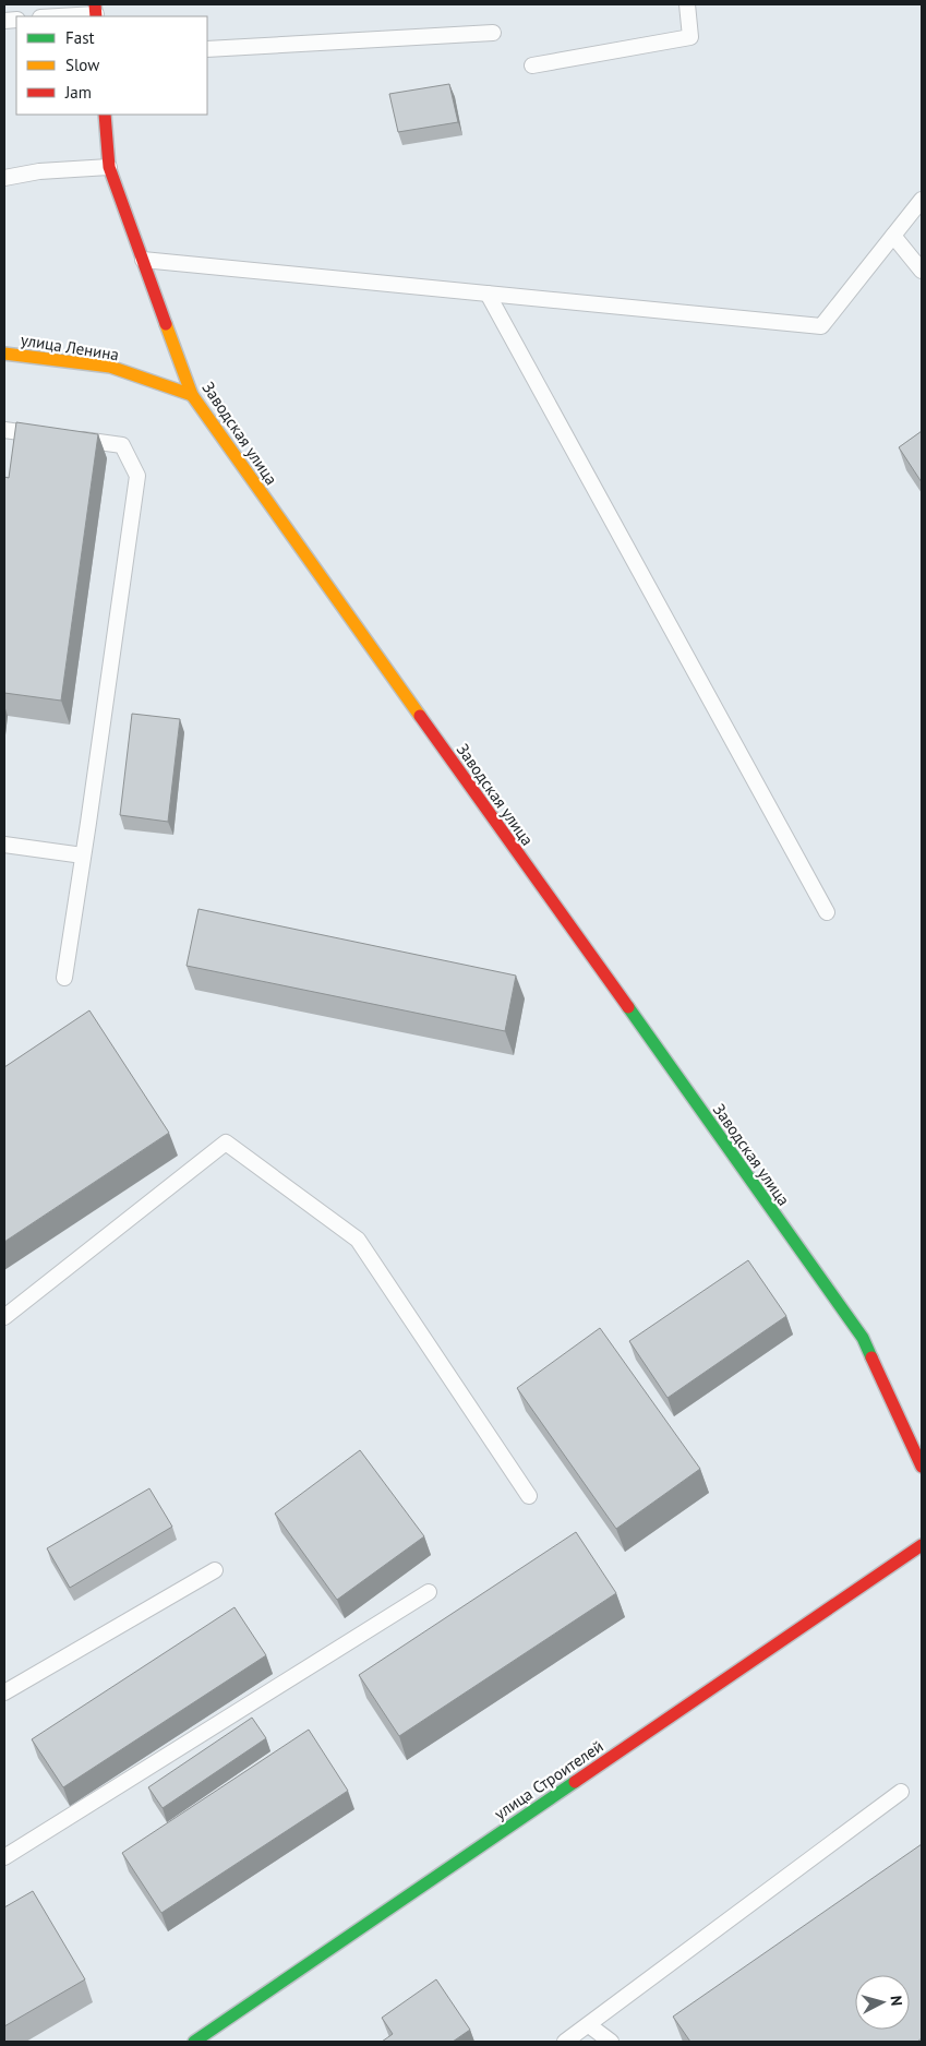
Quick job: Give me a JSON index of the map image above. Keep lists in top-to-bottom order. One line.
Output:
{"streets":{"street":["улица Ленина","Заводская улица","улица Строителей"]},"crossings":[["улица Ленина","Заводская улица"]],"legend":["Fast","Slow","Jam"],"north":"right"}
